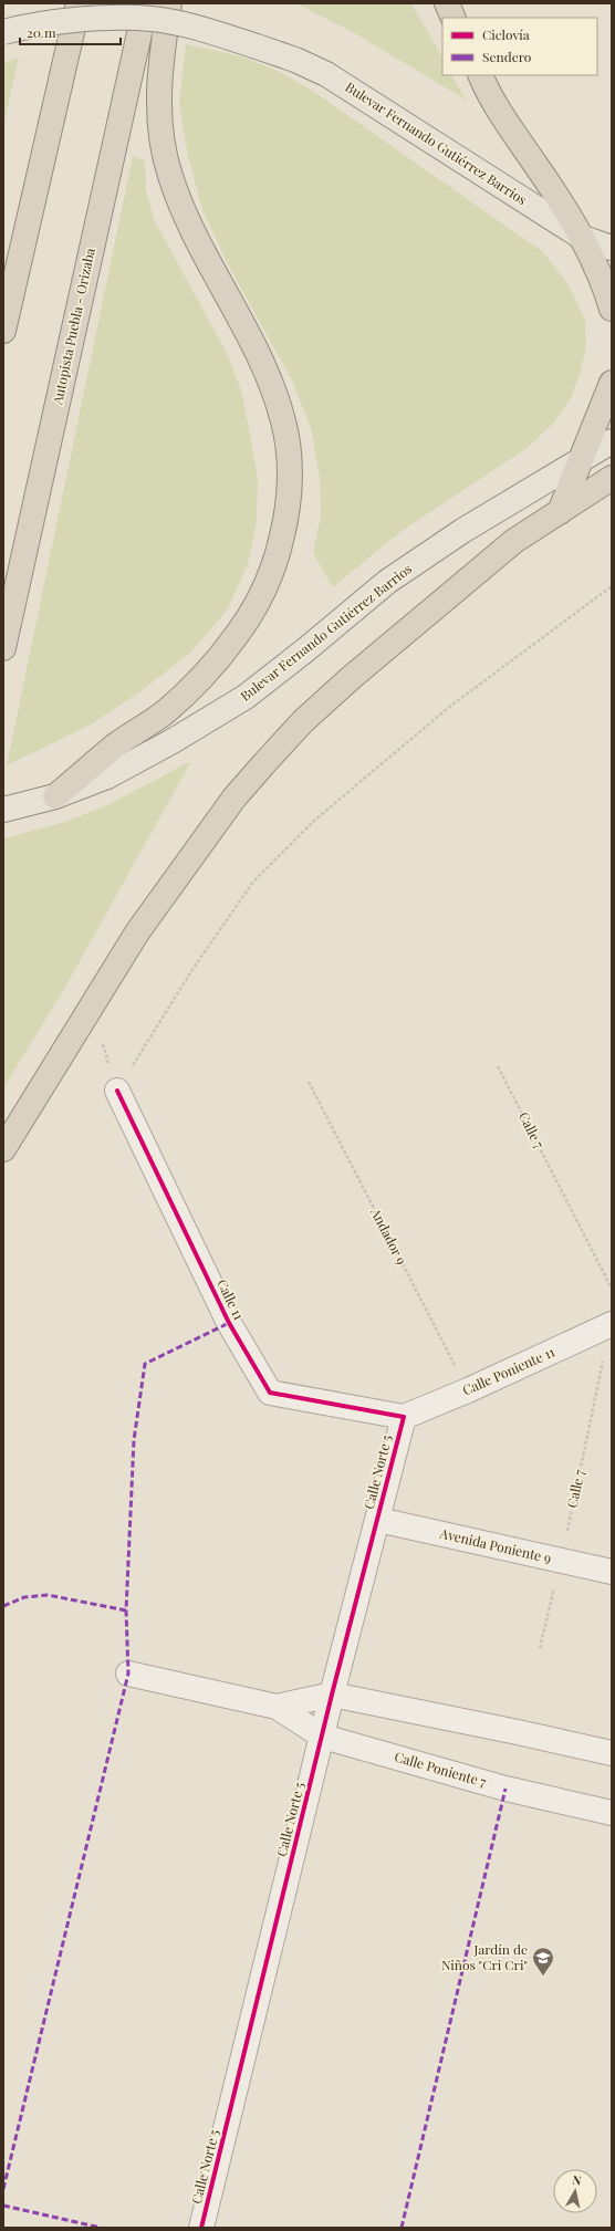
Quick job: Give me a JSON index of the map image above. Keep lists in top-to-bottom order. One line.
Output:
{"streets":{"highway":["Autopista Puebla - Orizaba"],"main road":["Bulevar Fernando Gutiérrez Barrios"],"street":["Calle 11","Calle Poniente 11","Calle Norte 5","Avenida Poniente 9","Calle Poniente 7"],"path":["Calle 7","Andador 9"]},"crossings":[["Calle 7","Calle Poniente 11"],["Calle 7","Avenida Poniente 9"],["Andador 9","Calle Poniente 11"],["Calle 11","Calle Poniente 11"],["Calle 11","Calle Norte 5"],["Calle Poniente 11","Calle Norte 5"],["Calle Norte 5","Avenida Poniente 9"],["Calle Norte 5","Calle Poniente 7"]],"places":{"school or university":["Jardín de Niños \"Cri Cri\""]},"legend":["Ciclovía","Sendero"],"scale_bar":"20 m","north":"top"}
